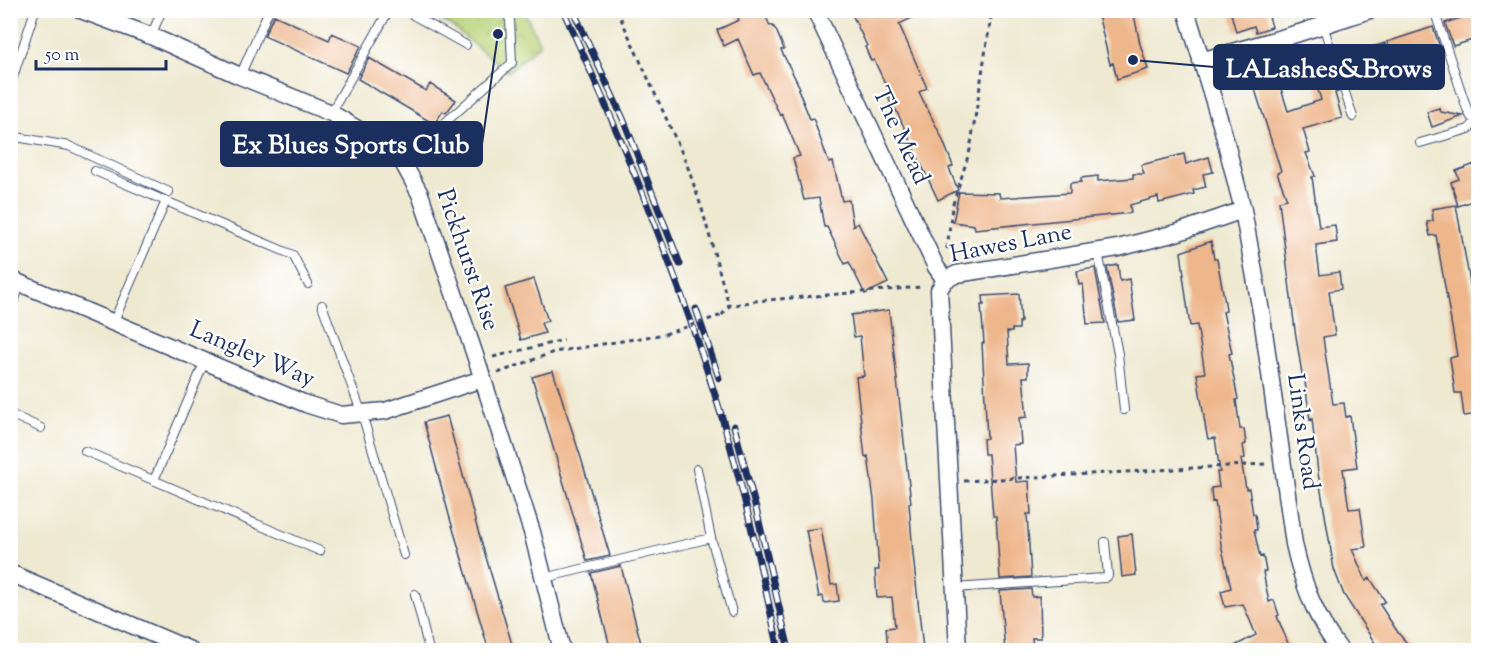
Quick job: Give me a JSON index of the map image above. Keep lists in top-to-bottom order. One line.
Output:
{"streets":{"street":["The Mead","Hawes Lane","Pickhurst Rise","Langley Way","Links Road"]},"crossings":[["The Mead","Hawes Lane"],["Hawes Lane","Links Road"],["Pickhurst Rise","Langley Way"]],"places":["Ex Blues Sports Club","LALashes&Brows"],"scale_bar":"50 m"}
